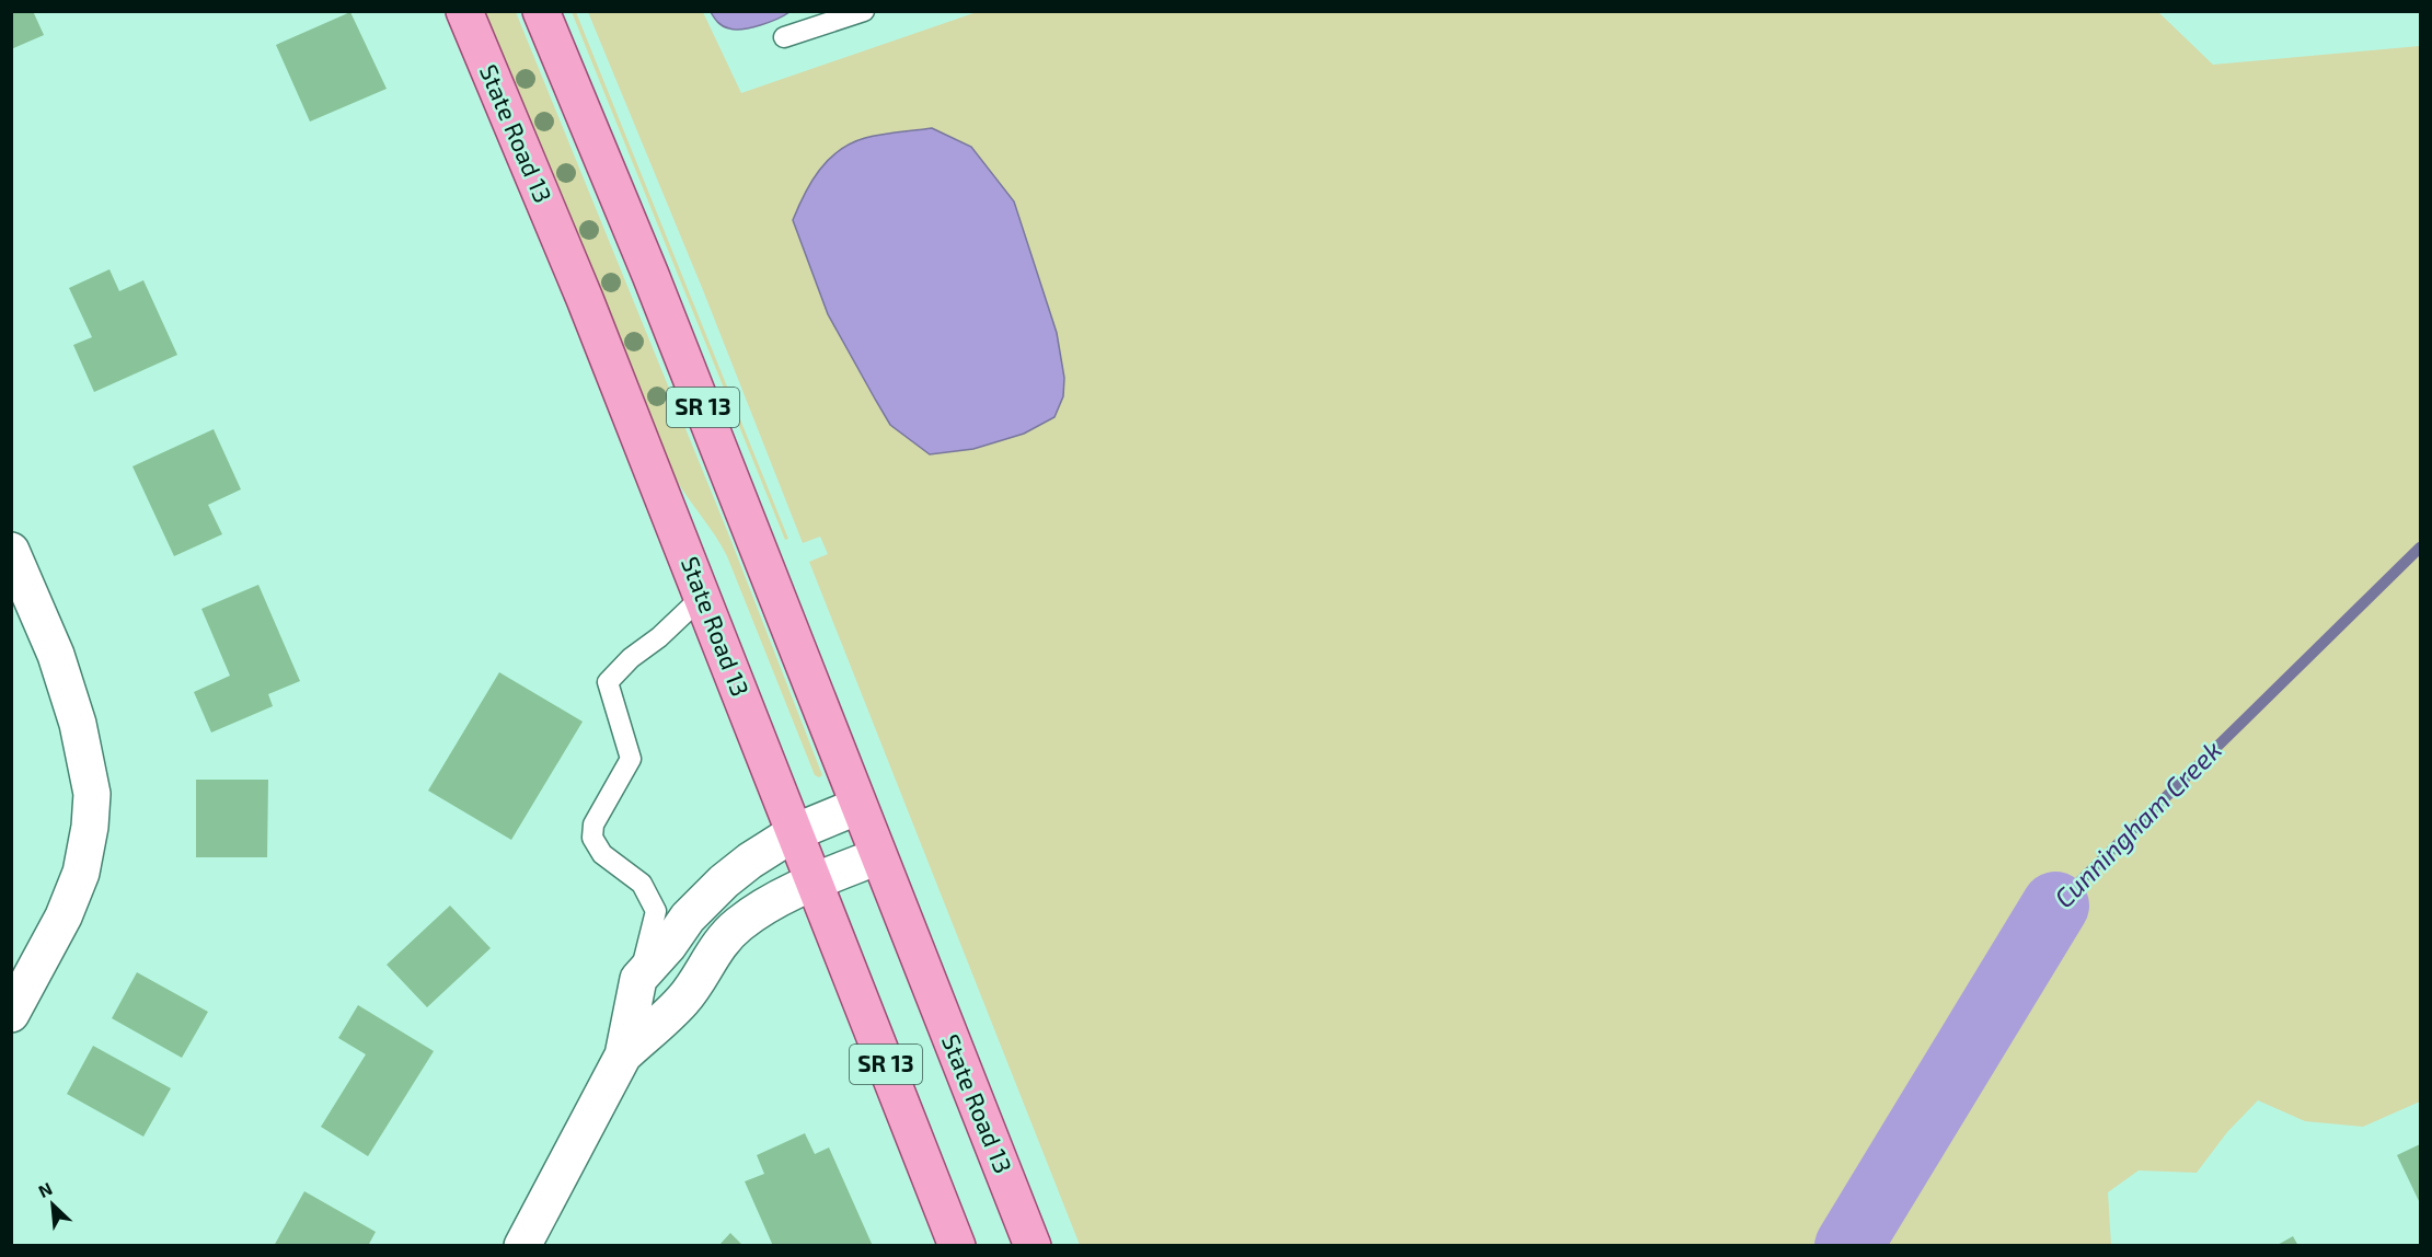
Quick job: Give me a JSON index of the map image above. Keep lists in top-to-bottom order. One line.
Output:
{"streets":{"main road":["State Road 13","SR 13"]},"water":["Cunningham Creek"],"north":"top left"}
